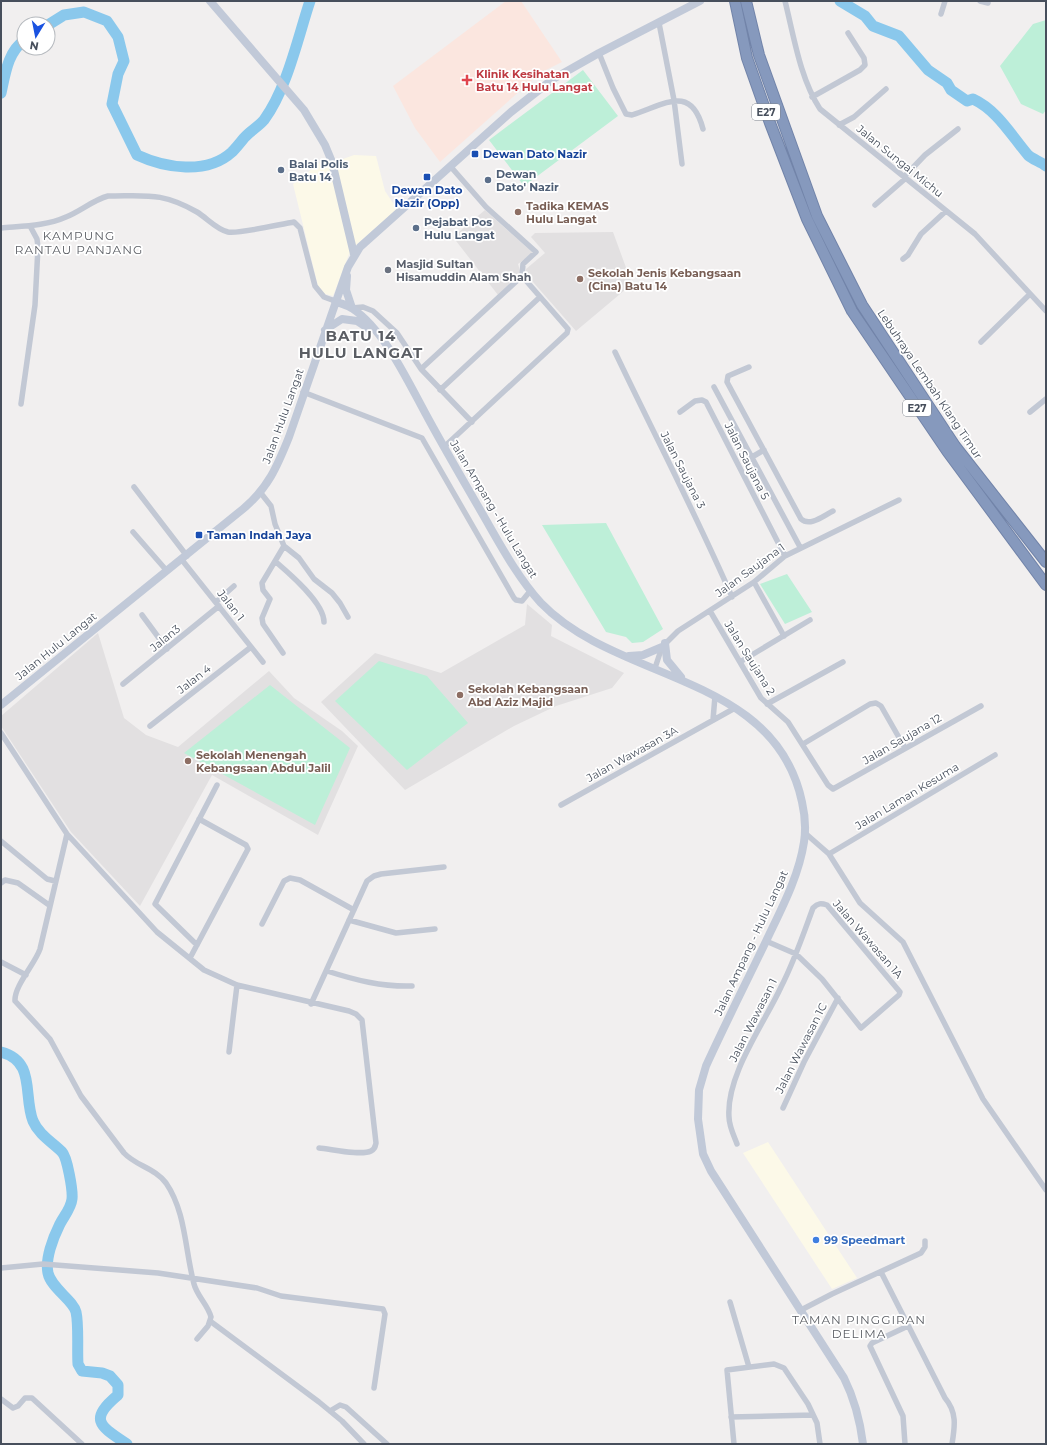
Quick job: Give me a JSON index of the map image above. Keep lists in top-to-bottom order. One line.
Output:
{"streets":{"highway":["E27","Lebuhraya Lembah Klang Timur"],"street":["Jalan Sungai Michu","Jalan Hulu Langat","Jalan Saujana 5","Jalan Saujana 3","Jalan Ampang - Hulu Langat","Jalan Saujana 1","Jalan 1","Jalan3","Jalan Saujana 2","Jalan 4","Jalan Saujana 12","Jalan Wawasan 3A","Jalan Laman Kesuma","Jalan Wawasan 1A","Jalan Wawasan 1","Jalan Wawasan 1C"]},"crossings":[["Jalan Hulu Langat","Jalan Ampang - Hulu Langat"],["Jalan Hulu Langat","Jalan 1"],["Jalan Saujana 5","Jalan Saujana 1"],["Jalan Saujana 3","Jalan Saujana 1"],["Jalan Ampang - Hulu Langat","Jalan Wawasan 3A"],["Jalan Saujana 1","Jalan Saujana 2"],["Jalan 1","Jalan3"],["Jalan 1","Jalan 4"],["Jalan Saujana 2","Jalan Saujana 12"],["Jalan Wawasan 1A","Jalan Wawasan 1"],["Jalan Wawasan 1A","Jalan Wawasan 1C"]],"districts":["KAMPUNG RANTAU PANJANG","BATU 14 HULU LANGAT","TAMAN PINGGIRAN DELIMA"],"places":{"health":["Klinik Kesihatan Batu 14 Hulu Langat"],"transit":["Dewan Dato Nazir","Dewan Dato Nazir (Opp)","Taman Indah Jaya"],"other":["Balai Polis Batu 14","Dewan Dato' Nazir","Tadika KEMAS Hulu Langat","Pejabat Pos Hulu Langat","Masjid Sultan Hisamuddin Alam Shah","Sekolah Jenis Kebangsaan (Cina) Batu 14","Sekolah Kebangsaan Abd Aziz Majid","Sekolah Menengah Kebangsaan Abdul Jalil","99 Speedmart"]},"north":"bottom"}
